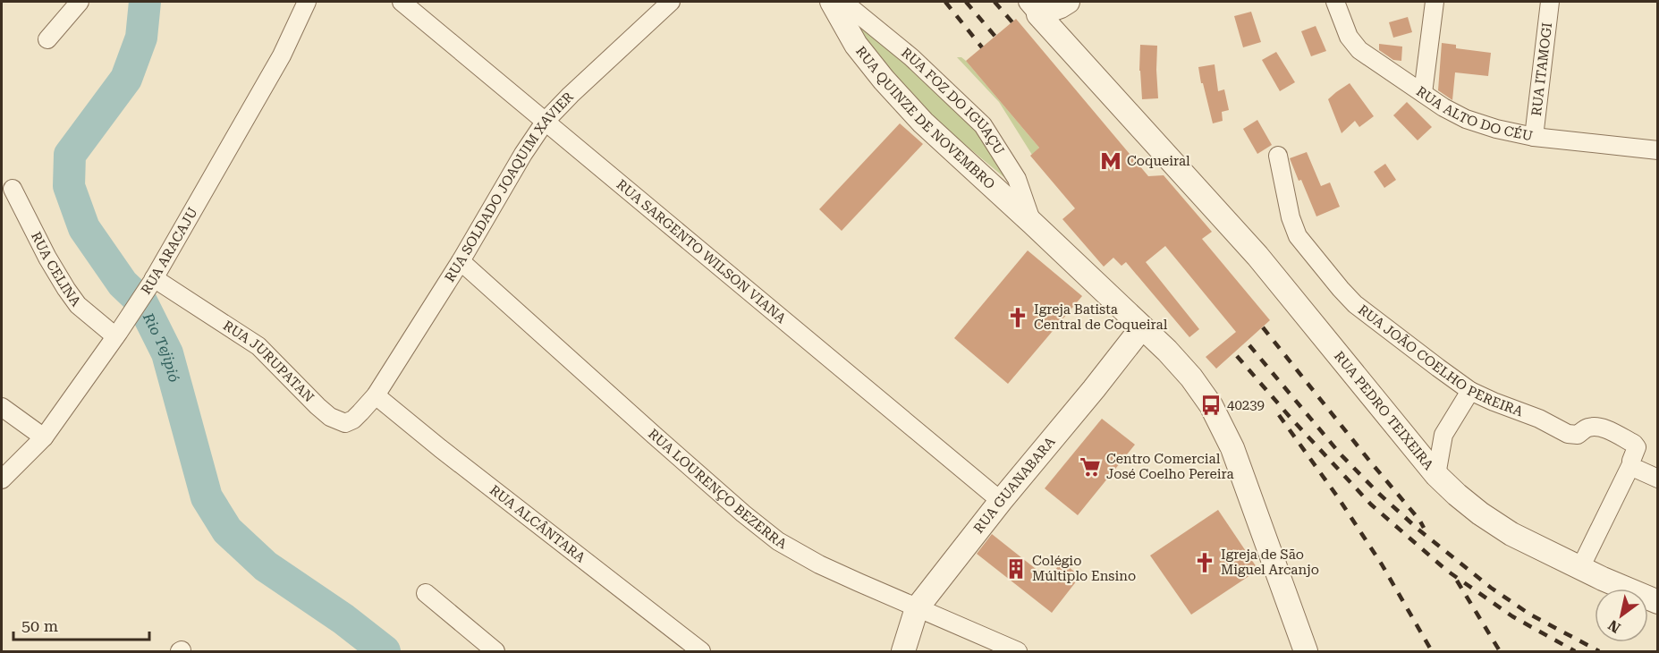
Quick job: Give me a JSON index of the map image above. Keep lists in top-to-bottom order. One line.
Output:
{"streets":{"street":["RUA ITAMOGI","RUA FOZ DO IGUAÇU","RUA ALTO DO CÉU","RUA QUINZE DE NOVEMBRO","RUA SOLDADO JOAQUIM XAVIER","RUA ARACAJU","RUA SARGENTO WILSON VIANA","RUA CELINA","RUA JOÃO COELHO PEREIRA","RUA JURUPATAN","RUA PEDRO TEIXEIRA","RUA GUANABARA","RUA LOURENÇO BEZERRA","RUA ALCÂNTARA"]},"crossings":[["RUA ITAMOGI","RUA ALTO DO CÉU"],["RUA FOZ DO IGUAÇU","RUA QUINZE DE NOVEMBRO"],["RUA QUINZE DE NOVEMBRO","RUA GUANABARA"],["RUA SOLDADO JOAQUIM XAVIER","RUA SARGENTO WILSON VIANA"],["RUA SOLDADO JOAQUIM XAVIER","RUA JURUPATAN"],["RUA SOLDADO JOAQUIM XAVIER","RUA LOURENÇO BEZERRA"],["RUA SOLDADO JOAQUIM XAVIER","RUA ALCÂNTARA"],["RUA ARACAJU","RUA CELINA"],["RUA ARACAJU","RUA JURUPATAN"],["RUA SARGENTO WILSON VIANA","RUA GUANABARA"],["RUA JURUPATAN","RUA ALCÂNTARA"],["RUA GUANABARA","RUA LOURENÇO BEZERRA"]],"water":["Rio Tejipió"],"places":{"metro station":["Coqueiral"],"church":["Igreja Batista Central de Coqueiral","Igreja de São Miguel Arcanjo"],"bus stop":["40239"],"supermarket":["Centro Comercial José Coelho Pereira"],"building":["Colégio Múltiplo Ensino"]},"scale_bar":"50 m","north":"bottom left"}
